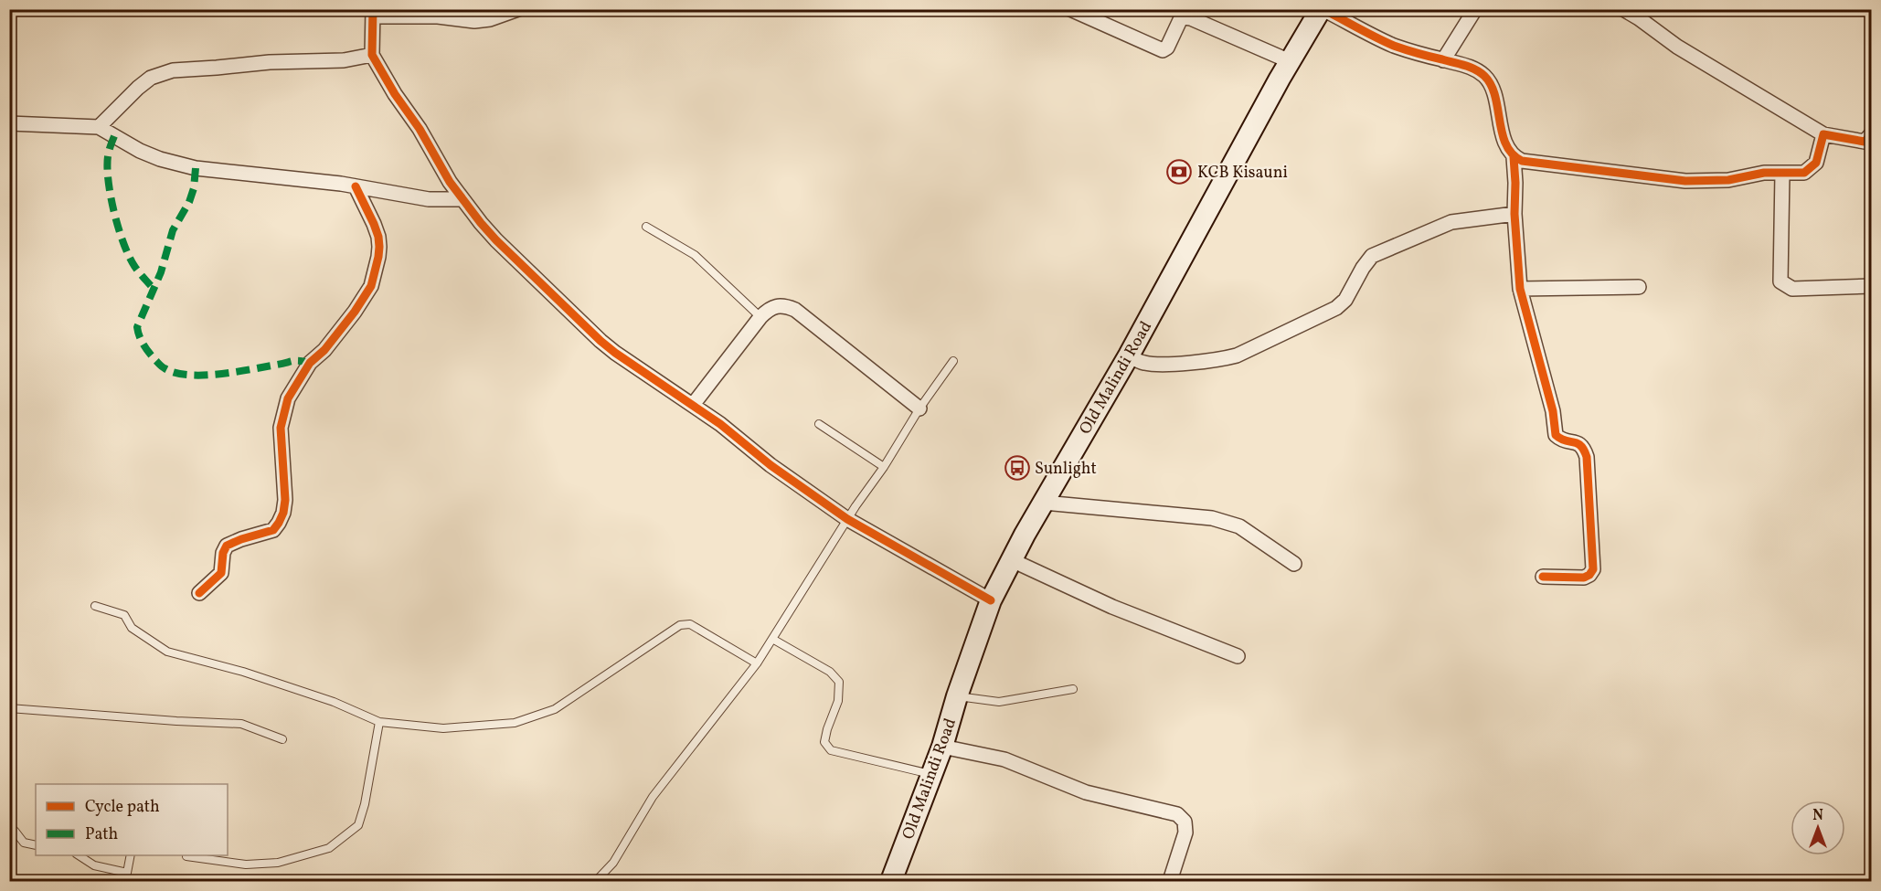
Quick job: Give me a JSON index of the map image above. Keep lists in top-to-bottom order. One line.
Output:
{"streets":{"main road":["Old Malindi Road"]},"places":{"bank":["KCB Kisauni"],"bus stop":["Sunlight"]},"legend":["Cycle path","Path"],"north":"top"}
